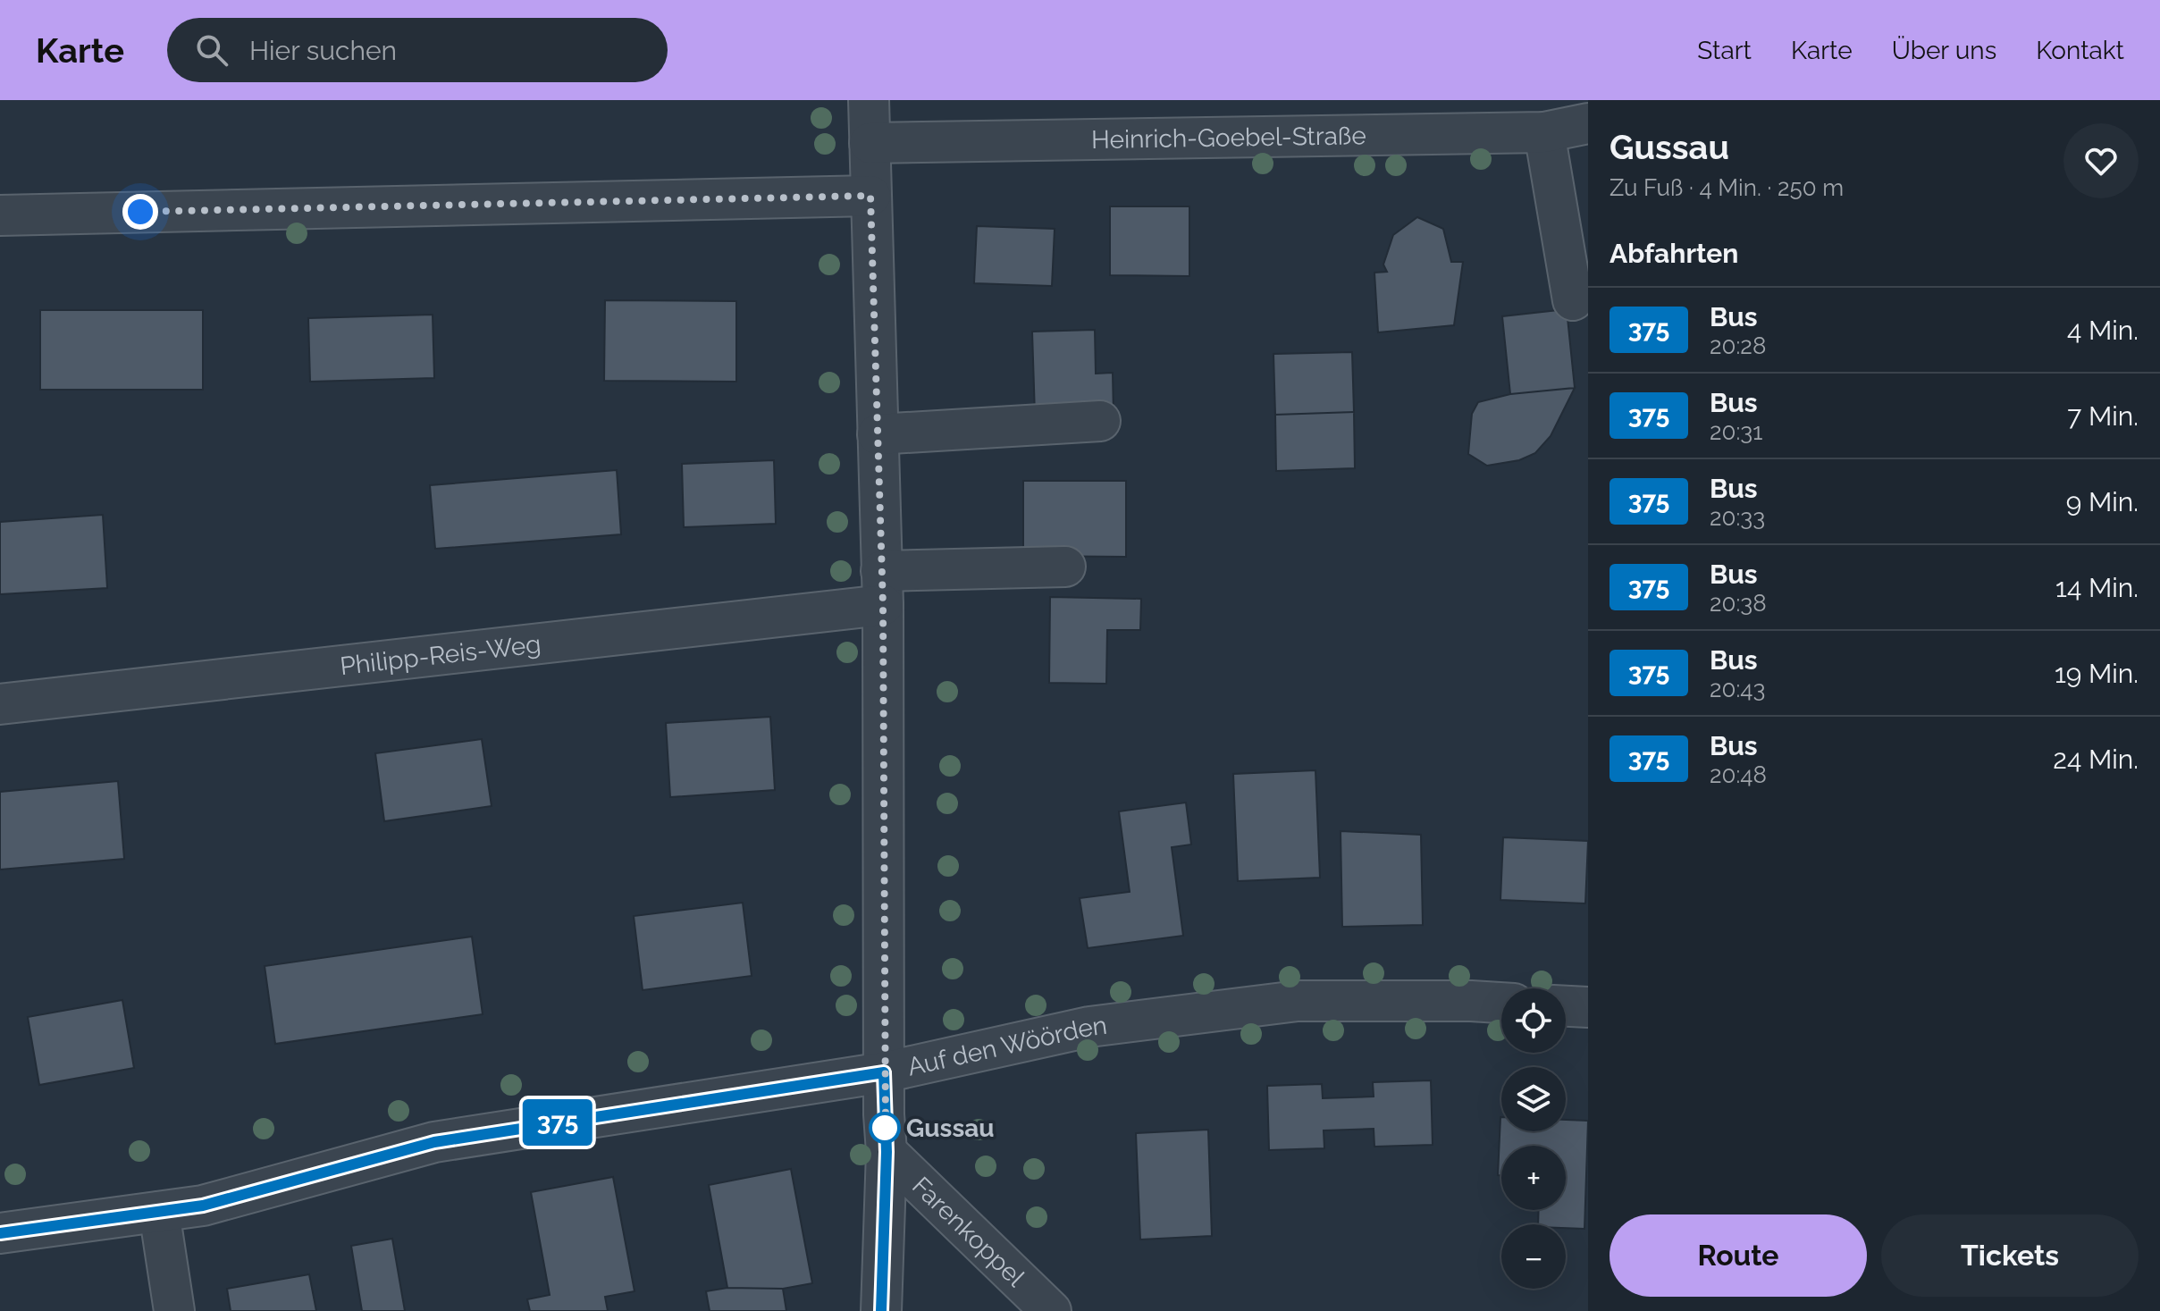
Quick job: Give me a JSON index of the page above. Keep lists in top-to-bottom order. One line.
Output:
{"streets":{"street":["Heinrich-Goebel-Straße","Philipp-Reis-Weg","Auf den Wöörden","Farenkoppel"]},"places":["Gussau"],"lines":["bus line 375"],"page":{"header":"Karte","search":"Hier suchen","nav":["Start","Karte","Über uns","Kontakt"],"on_map":"375","heading":[["Gussau","Zu Fuß · 4 Min. · 250 m"],"Abfahrten"],"list":[{"mark":"375","name":"Bus","note":"20:28","value":"4 Min."},{"mark":"375","name":"Bus","note":"20:31","value":"7 Min."},{"mark":"375","name":"Bus","note":"20:33","value":"9 Min."},{"mark":"375","name":"Bus","note":"20:38","value":"14 Min."},{"mark":"375","name":"Bus","note":"20:43","value":"19 Min."},{"mark":"375","name":"Bus","note":"20:48","value":"24 Min."}],"map_buttons":["+","−"],"buttons":["Route","Tickets"]}}
